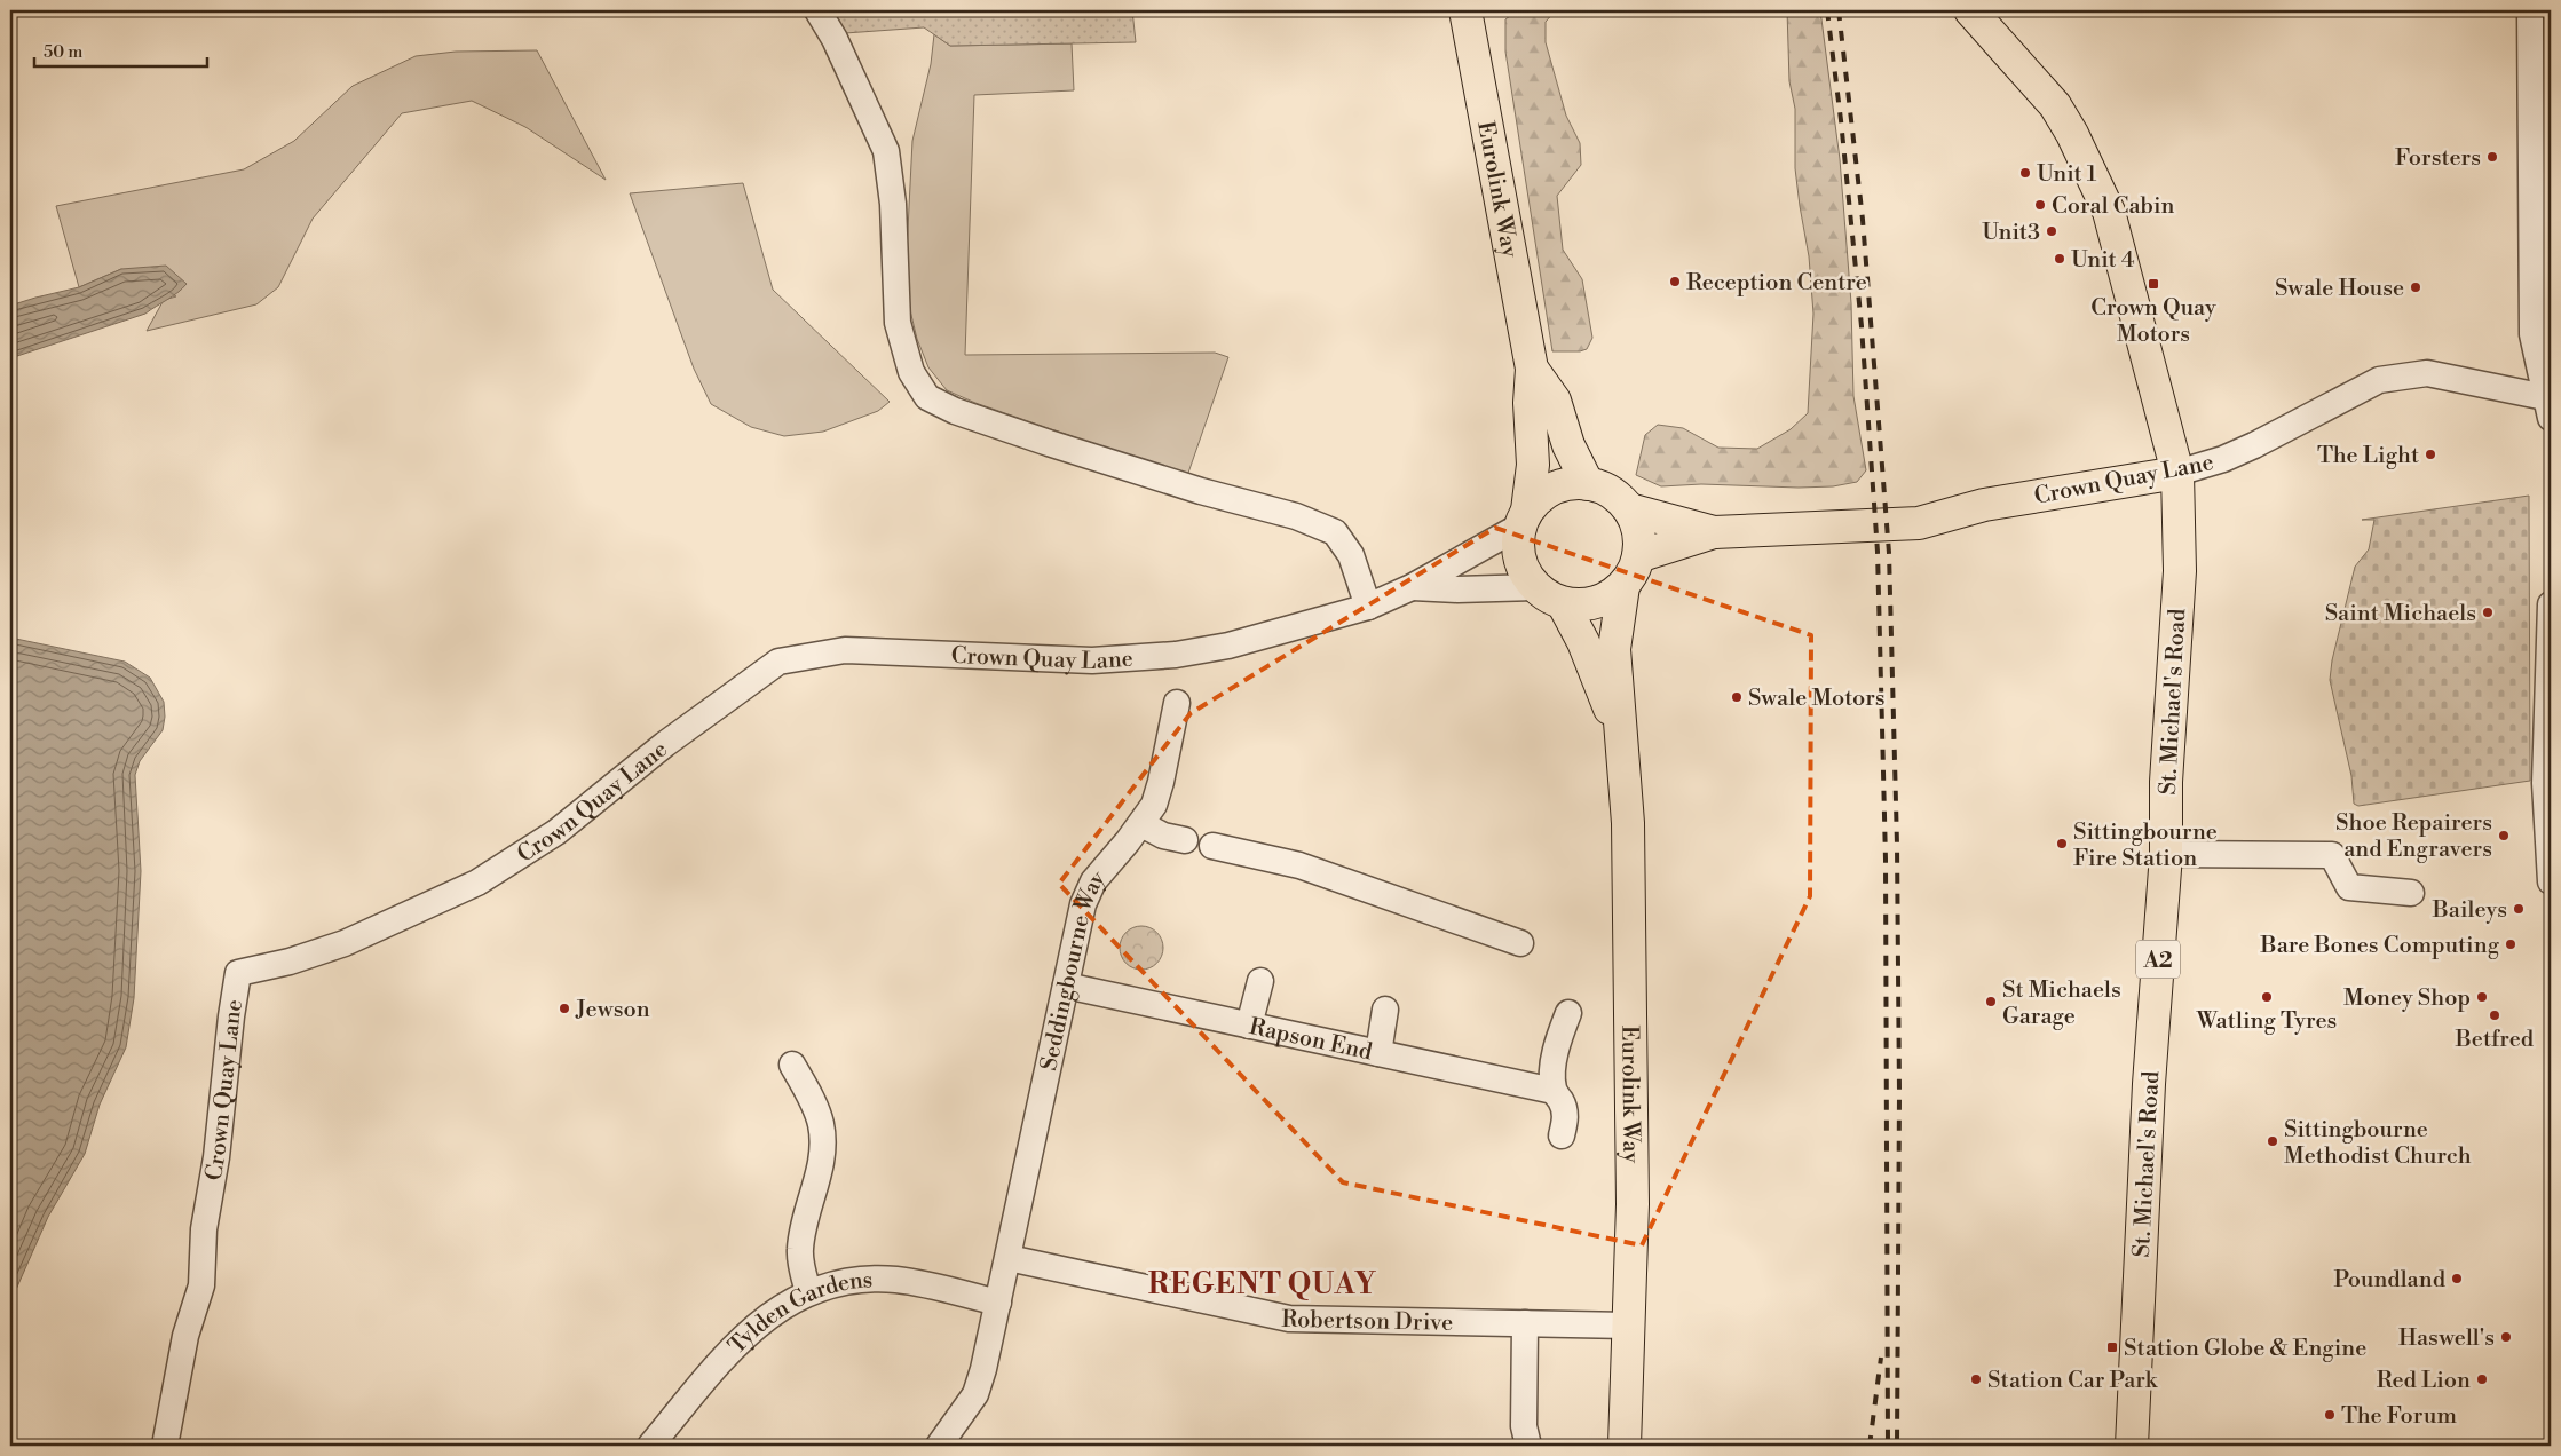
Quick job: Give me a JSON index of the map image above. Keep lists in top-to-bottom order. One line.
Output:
{"streets":{"main road":["Eurolink Way","Crown Quay Lane","St. Michael's Road","A2"],"street":["Seddingbourne Way","Rapson End","Tylden Gardens","Robertson Drive"]},"crossings":[["Eurolink Way","Crown Quay Lane"],["Eurolink Way","Robertson Drive"],["Crown Quay Lane","St. Michael's Road"],["Seddingbourne Way","Rapson End"],["Seddingbourne Way","Tylden Gardens"],["Seddingbourne Way","Robertson Drive"]],"districts":["REGENT QUAY"],"places":{"other":["Forsters","Unit 1","Coral Cabin","Unit3","Unit 4","Reception Centre","Swale House","The Light","Saint Michaels","Swale Motors","Shoe Repairers and Engravers","Sittingbourne Fire Station","Baileys","Bare Bones Computing","Watling Tyres","Money Shop","St Michaels Garage","Jewson","Betfred","Sittingbourne Methodist Church","Poundland","Haswell's","Station Car Park","Red Lion","The Forum"],"transit":["Crown Quay Motors","Station Globe & Engine"]},"scale_bar":"50 m"}
